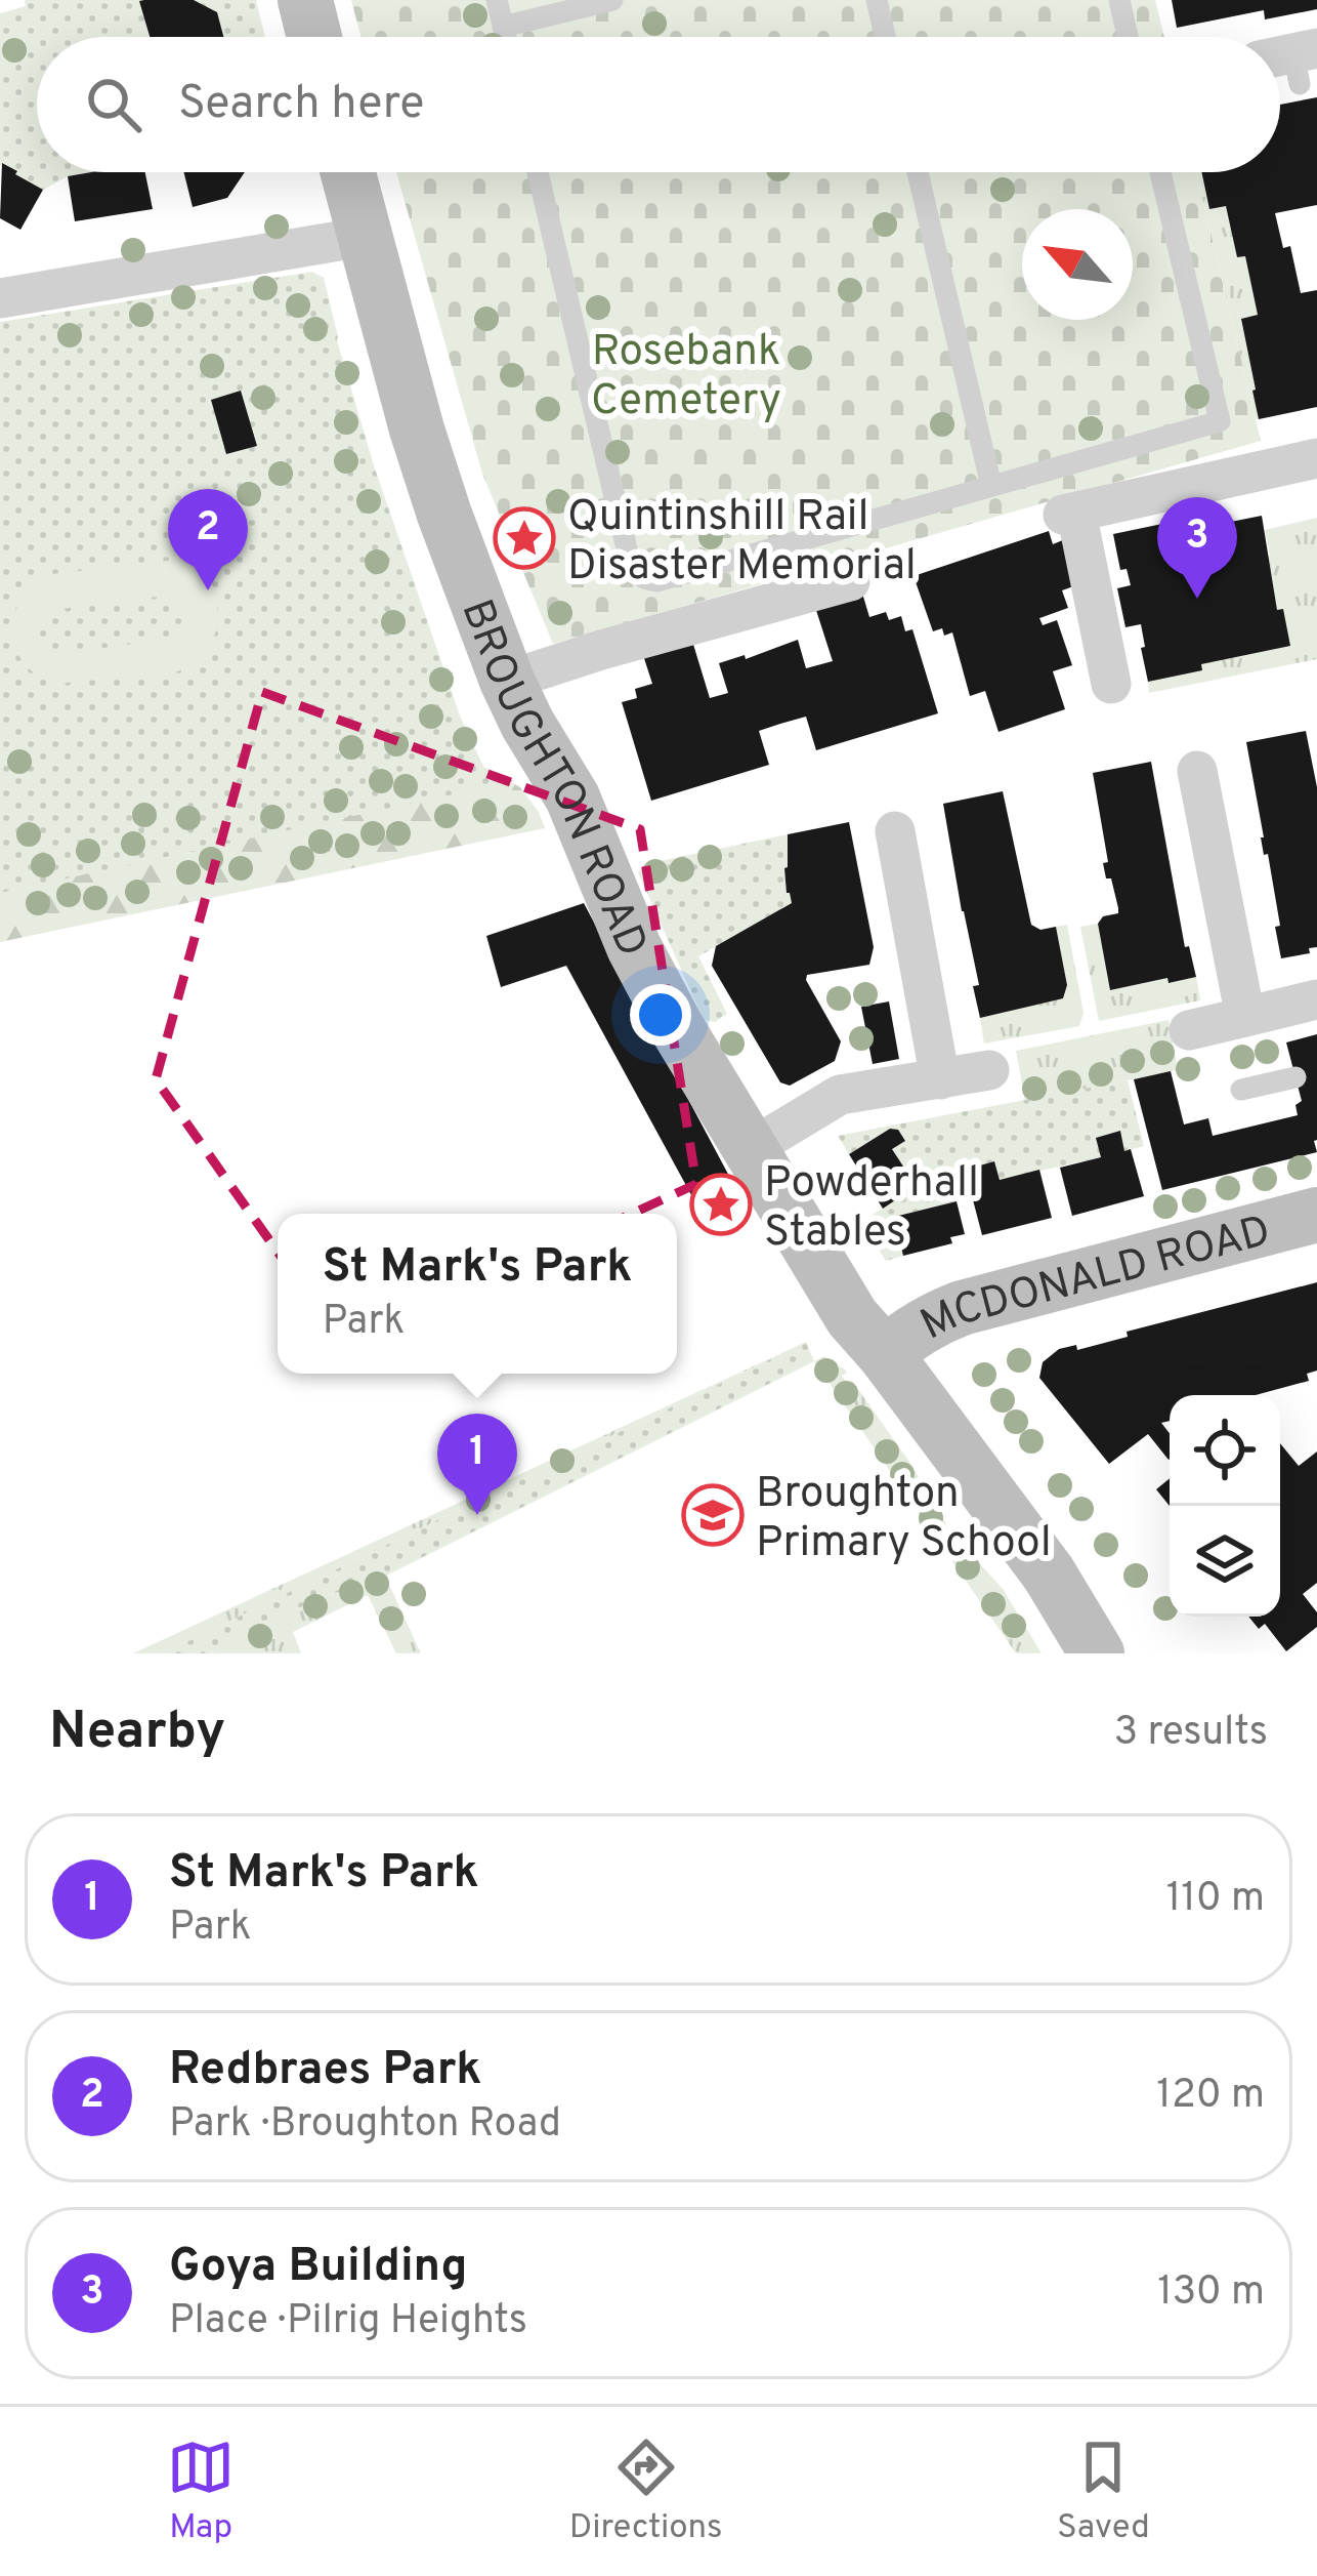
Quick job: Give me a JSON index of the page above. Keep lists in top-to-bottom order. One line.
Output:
{"streets":{"main road":["BROUGHTON ROAD","MCDONALD ROAD"]},"crossings":[["BROUGHTON ROAD","MCDONALD ROAD"]],"parks":["Rosebank Cemetery"],"places":{"place":["Quintinshill Rail Disaster Memorial","Powderhall Stables"],"school or university":["Broughton Primary School"]},"north":"top left","page":{"search":"Search here","pins":["2","3","1"],"popup":["St Mark's Park","Park"],"heading":["Nearby","3 results"],"list":[{"mark":"1","name":"St Mark's Park","note":"Park","value":"110 m"},{"mark":"2","name":"Redbraes Park","note":"Park · Broughton Road","value":"120 m"},{"mark":"3","name":"Goya Building","note":"Place · Pilrig Heights","value":"130 m"}],"nav":["Map","Directions","Saved"]}}
